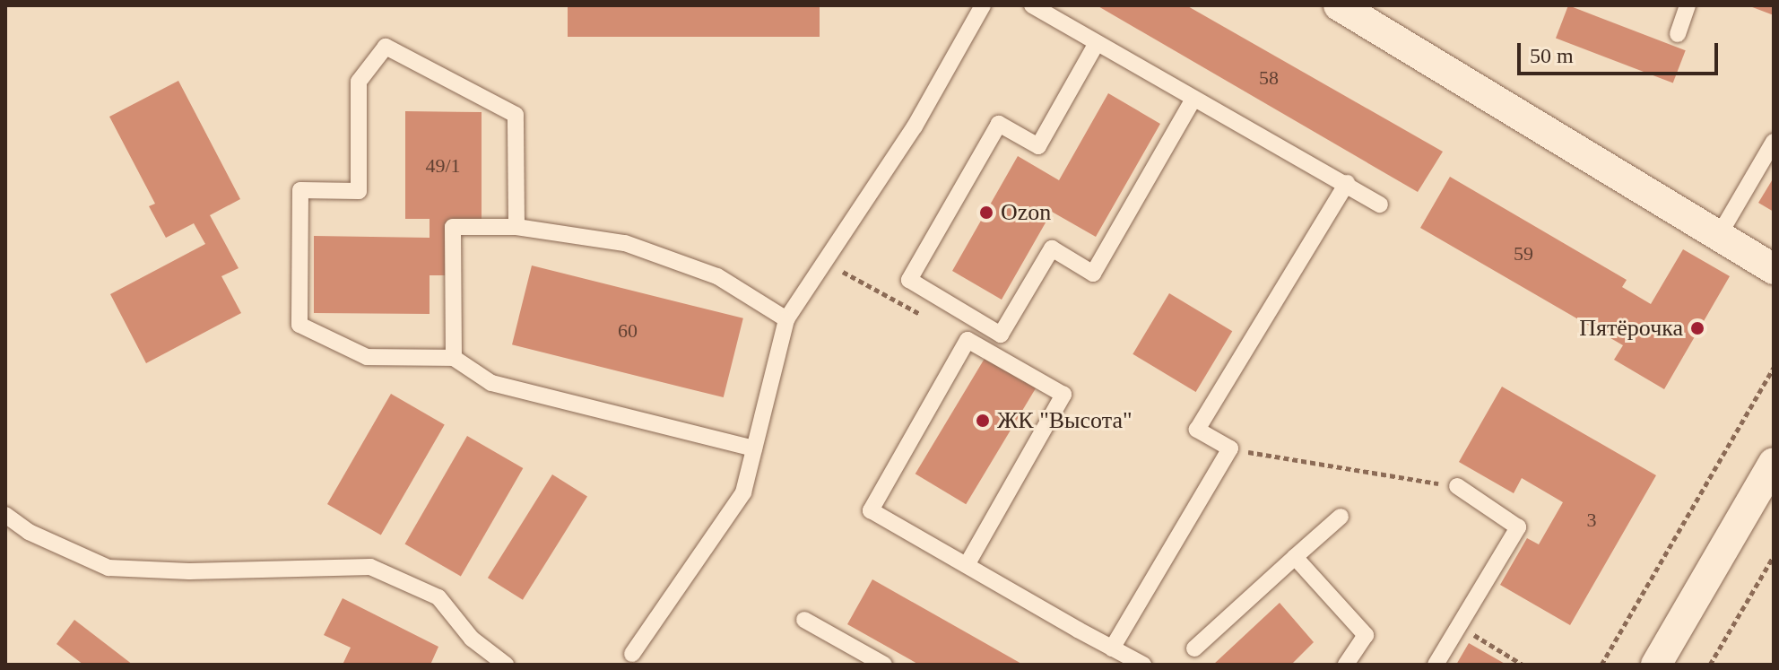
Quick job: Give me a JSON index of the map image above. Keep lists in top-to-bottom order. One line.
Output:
{"places":["Ozon","Пятёрочка","ЖК \"Высота\""],"house_numbers":["58","49/1","59","60","3"],"scale_bar":"50 m"}
